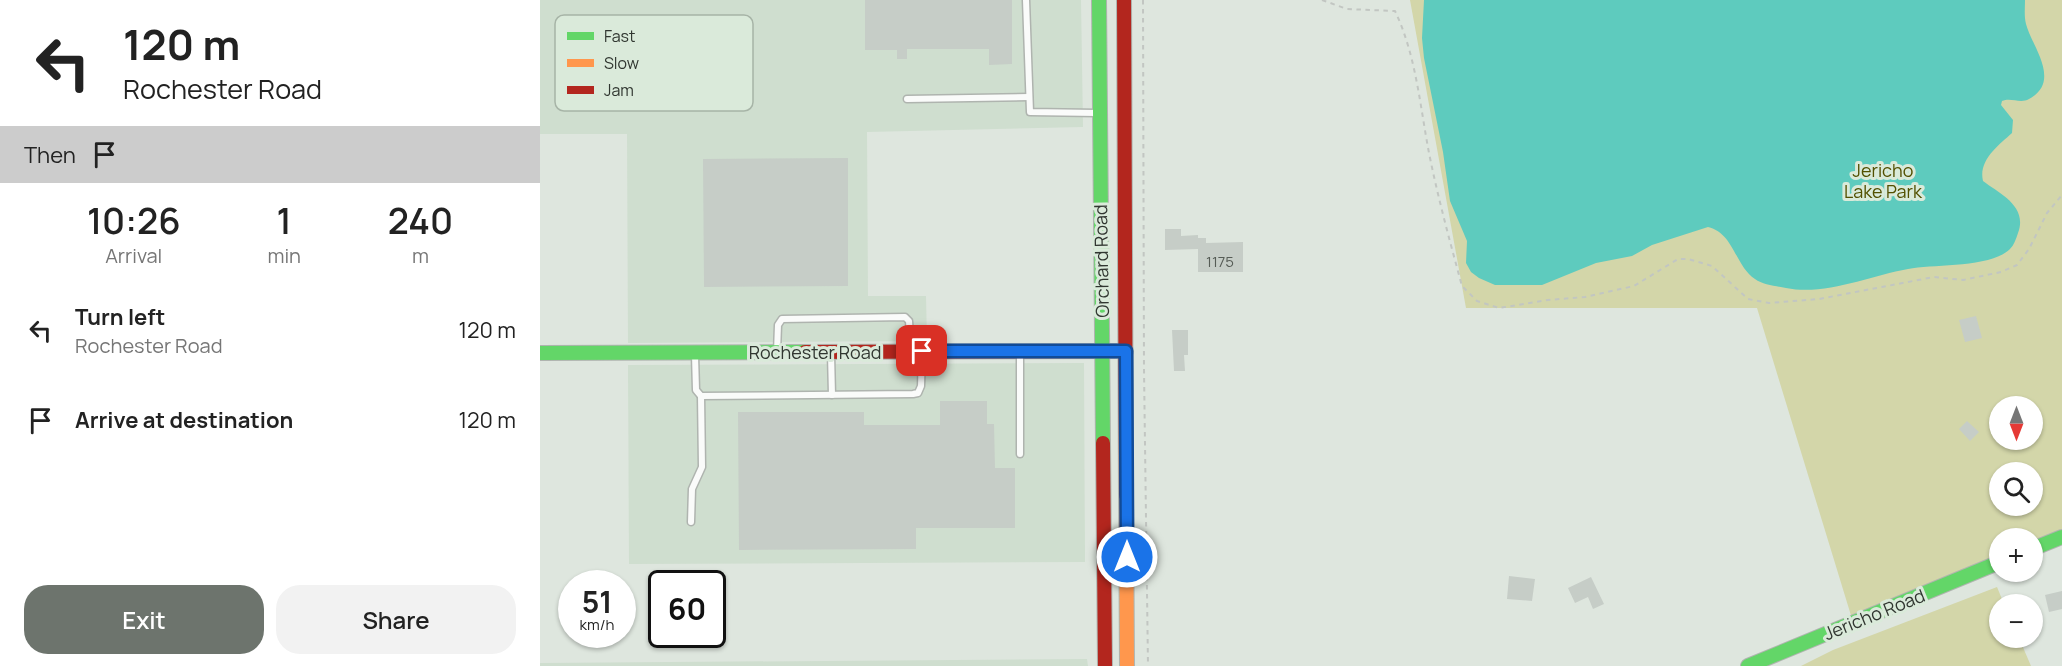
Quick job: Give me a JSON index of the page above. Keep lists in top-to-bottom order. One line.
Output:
{"streets":{"main road":["Orchard Road","Rochester Road","Jericho Road"]},"crossings":[["Orchard Road","Rochester Road"]],"parks":["Jericho Lake Park"],"house_numbers":["1175"],"legend":["Fast","Slow","Jam"],"north":"bottom","page":{"turn":["120 m","Rochester Road"],"then":"Then","eta":["10:26","Arrival","1","min","240","m"],"list":[{"name":"Turn left","note":"Rochester Road","value":"120 m"},{"name":"Arrive at destination","value":"120 m"}],"map_buttons":["+","−"],"speed":"51 km/h","limit":"60","buttons":["Exit","Share"]}}
